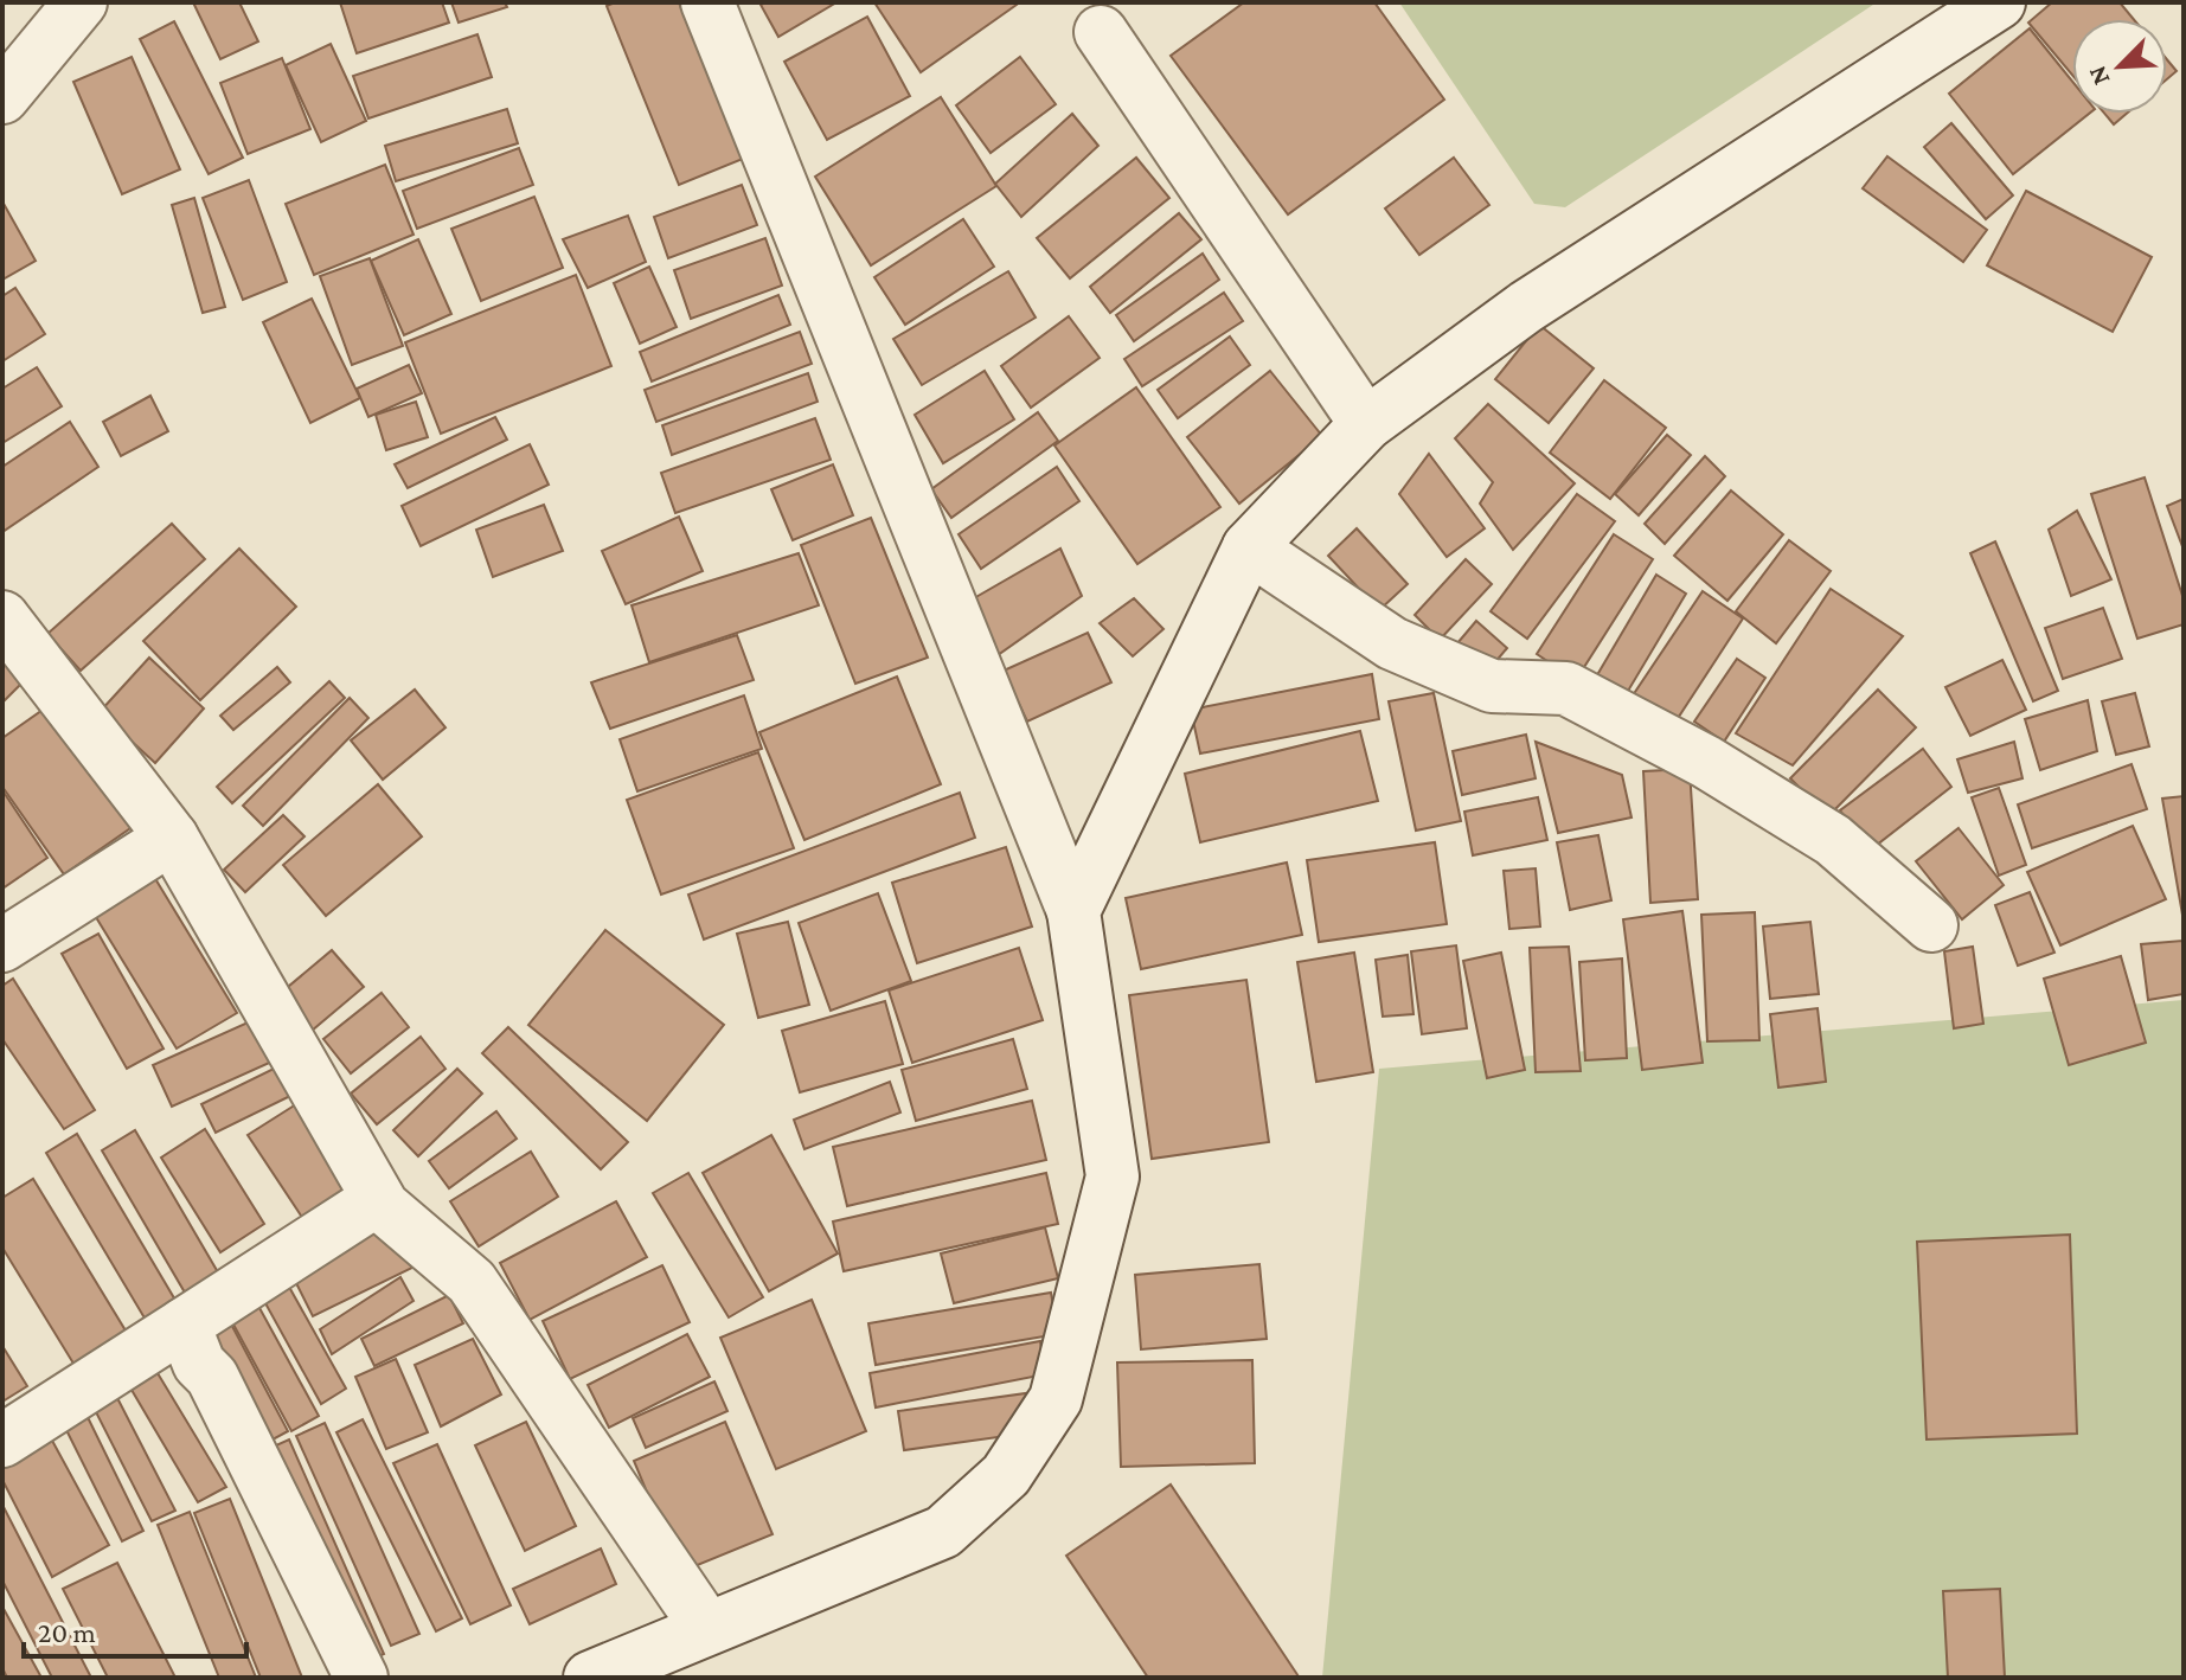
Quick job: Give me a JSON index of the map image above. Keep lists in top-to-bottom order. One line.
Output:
{"scale_bar":"20 m","north":"bottom left"}
